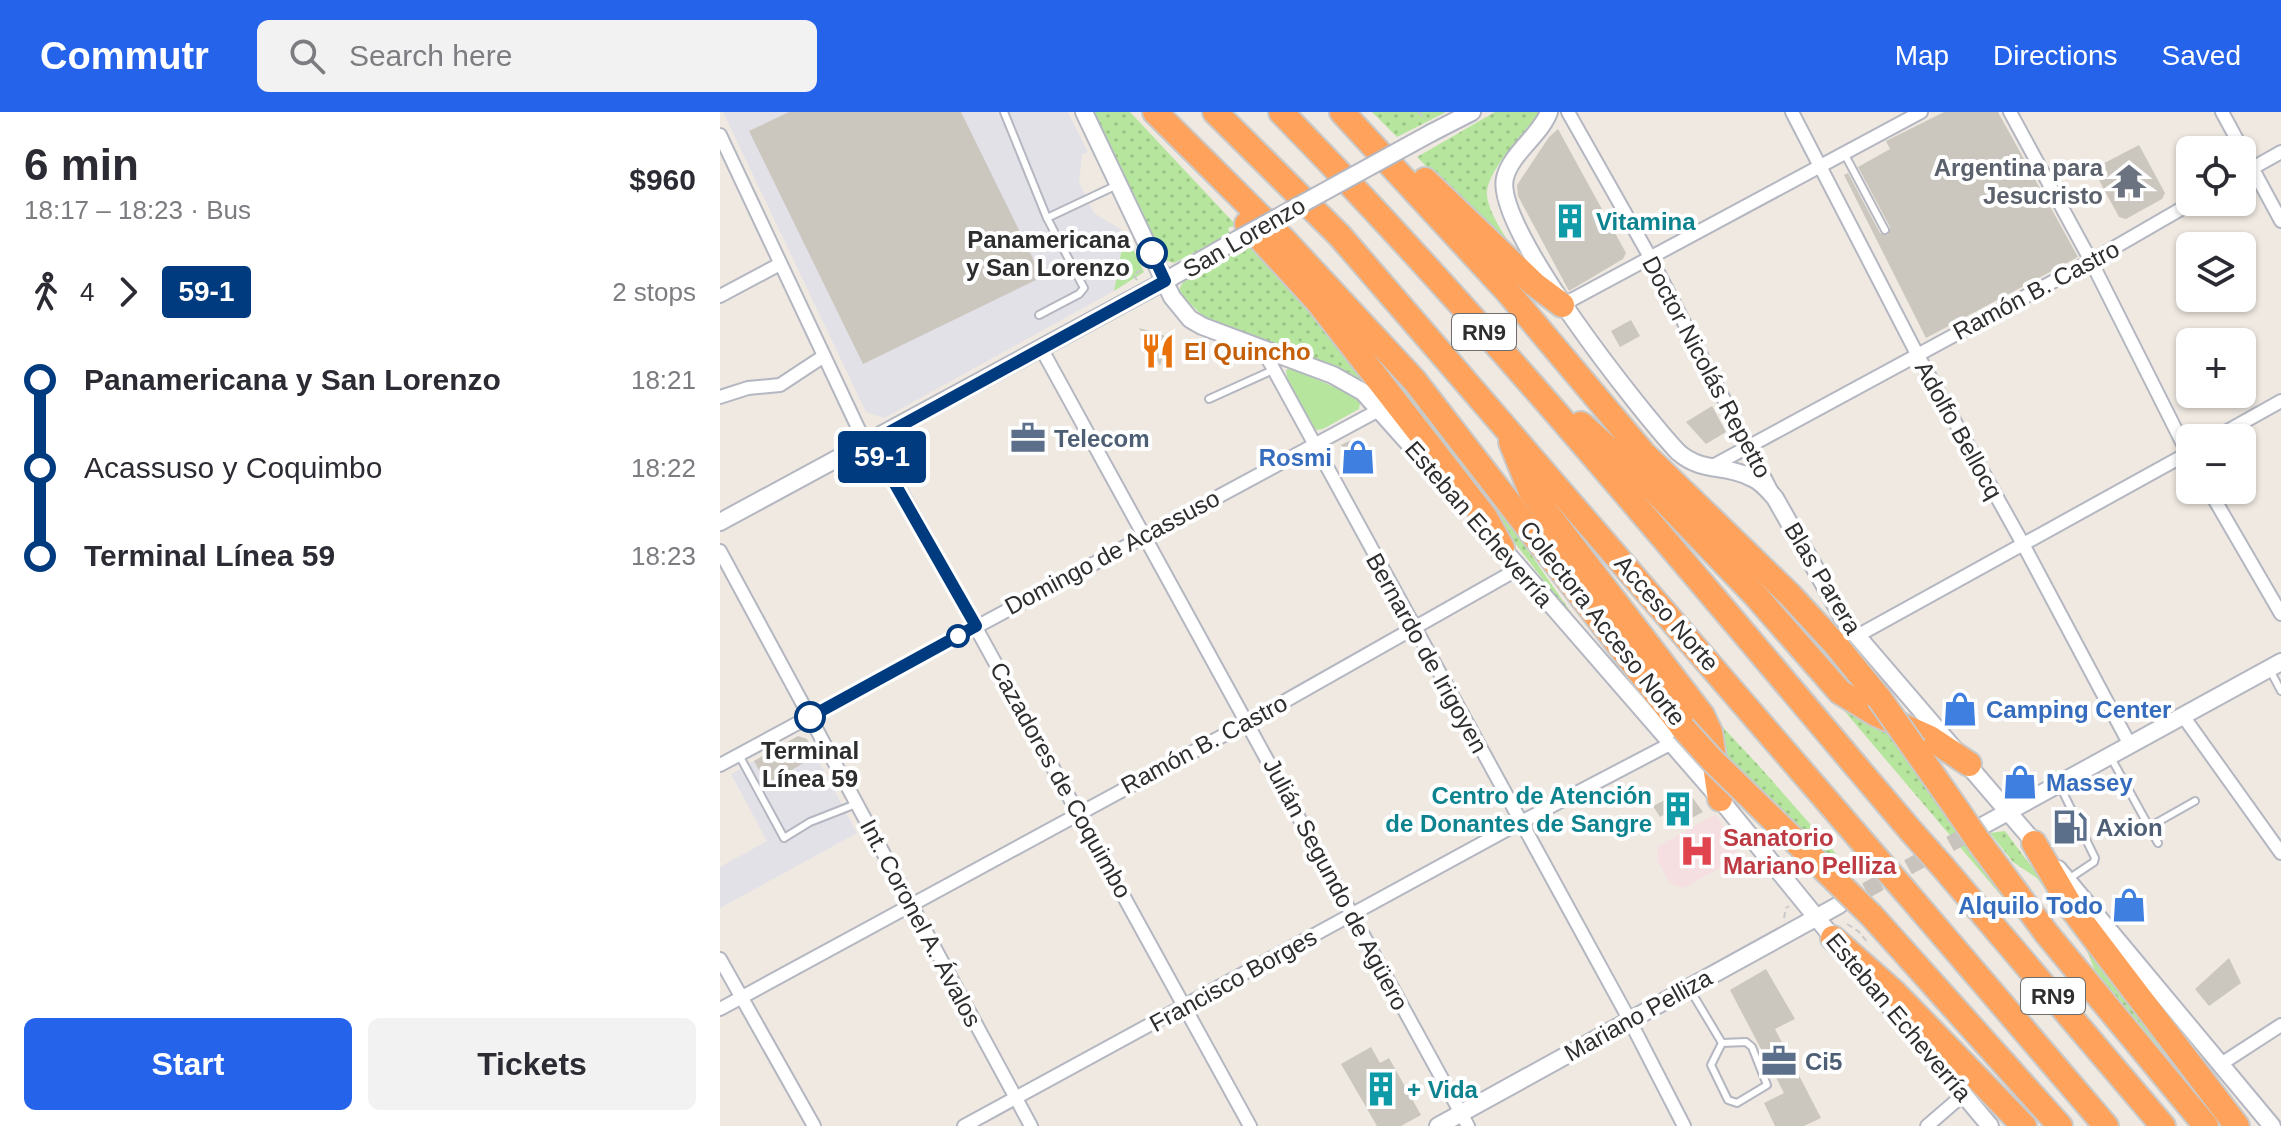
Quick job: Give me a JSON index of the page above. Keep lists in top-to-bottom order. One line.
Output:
{"streets":{"highway":["RN9","Acceso Norte","Colectora Acceso Norte"],"street":["San Lorenzo","Ramón B. Castro","Doctor Nicolás Repetto","Adolfo Bellocq","Esteban Echeverría","Domingo de Acassuso","Blas Parera","Bernardo de Irigoyen","Cazadores de Coquimbo","Julián Segundo de Agüero","Int. Coronel A. Ávalos","Francisco Borges","Mariano Pelliza"]},"crossings":[["San Lorenzo","Esteban Echeverría"],["San Lorenzo","Cazadores de Coquimbo"],["San Lorenzo","Julián Segundo de Agüero"],["Ramón B. Castro","Doctor Nicolás Repetto"],["Ramón B. Castro","Adolfo Bellocq"],["Ramón B. Castro","Esteban Echeverría"],["Ramón B. Castro","Blas Parera"],["Ramón B. Castro","Bernardo de Irigoyen"],["Ramón B. Castro","Cazadores de Coquimbo"],["Ramón B. Castro","Julián Segundo de Agüero"],["Ramón B. Castro","Int. Coronel A. Ávalos"],["Doctor Nicolás Repetto","Blas Parera"],["Esteban Echeverría","Domingo de Acassuso"],["Esteban Echeverría","Colectora Acceso Norte"],["Esteban Echeverría","Bernardo de Irigoyen"],["Esteban Echeverría","Francisco Borges"],["Esteban Echeverría","Mariano Pelliza"],["Domingo de Acassuso","Bernardo de Irigoyen"],["Domingo de Acassuso","Cazadores de Coquimbo"],["Domingo de Acassuso","Julián Segundo de Agüero"],["Domingo de Acassuso","Int. Coronel A. Ávalos"],["Colectora Acceso Norte","Francisco Borges"],["Bernardo de Irigoyen","Francisco Borges"],["Bernardo de Irigoyen","Mariano Pelliza"],["Cazadores de Coquimbo","Francisco Borges"],["Julián Segundo de Agüero","Francisco Borges"],["Julián Segundo de Agüero","Mariano Pelliza"],["Int. Coronel A. Ávalos","Francisco Borges"]],"places":{"temple":["Argentina para Jesucristo"],"building":["Vitamina","Centro de Atención de Donantes de Sangre","+ Vida"],"other":["Panamericana y San Lorenzo","Terminal Línea 59"],"restaurant":["El Quincho"],"office":["Telecom","Ci5"],"shop":["Rosmi","Camping Center","Massey","Alquilo Todo"],"fuel station":["Axion"],"hospital":["Sanatorio Mariano Pelliza"]},"lines":["bus line 59-1"],"page":{"header":"Commutr","search":"Search here","nav":["Map","Directions","Saved"],"heading":["6 min","18:17 – 18:23 · Bus","$960"],"on_map":"59-1","map_buttons":["+","−"],"legs":["4","59-1","2 stops"],"list":[{"name":"Panamericana y San Lorenzo","value":"18:21"},{"name":"Acassuso y Coquimbo","value":"18:22"},{"name":"Terminal Línea 59","value":"18:23"}],"buttons":["Start","Tickets"]}}
